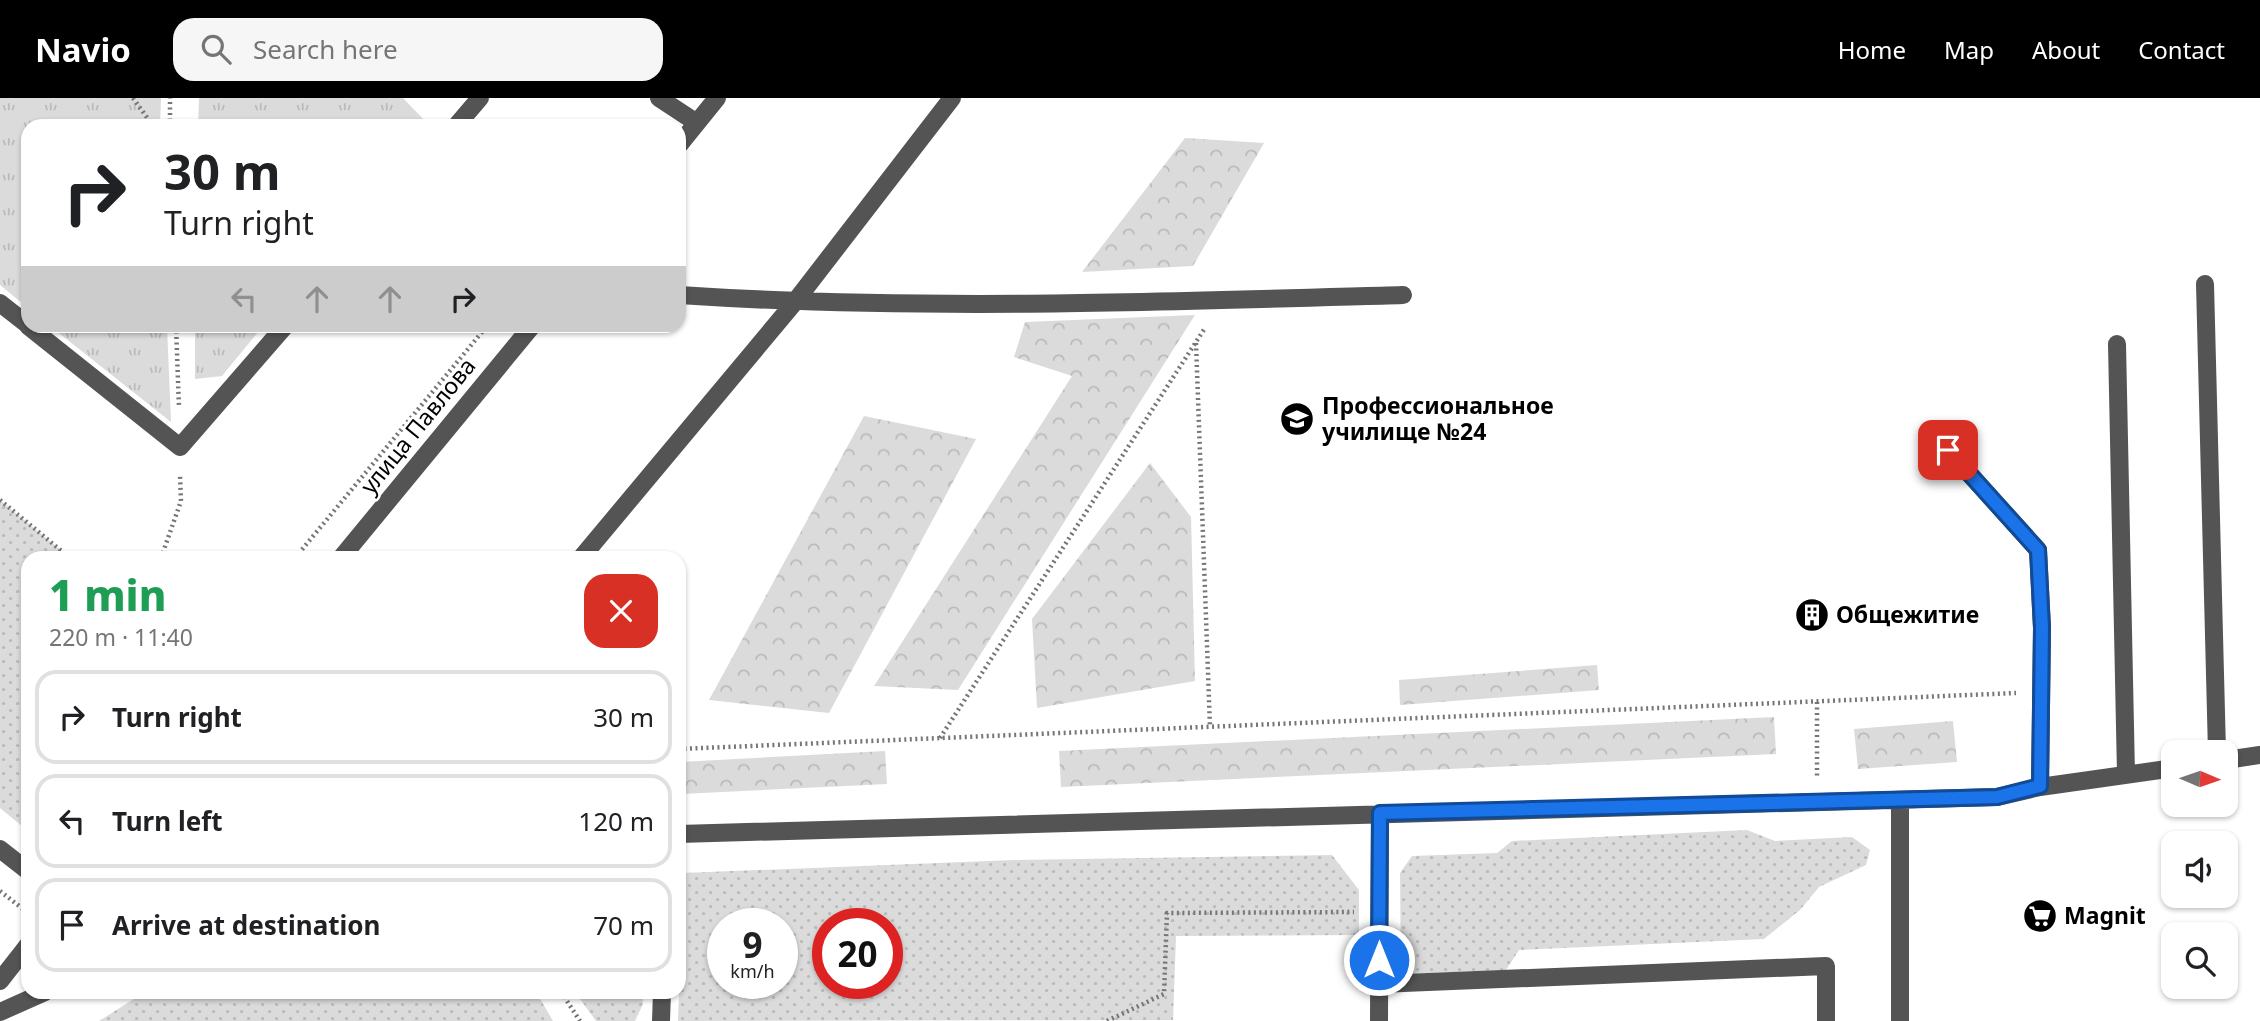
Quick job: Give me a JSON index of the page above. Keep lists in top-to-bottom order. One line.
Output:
{"streets":{"street":["улица Павлова"]},"places":{"school or university":["Профессиональное училище №24"],"building":["Общежитие"],"supermarket":["Magnit"]},"north":"right","page":{"header":"Navio","search":"Search here","nav":["Home","Map","About","Contact"],"turn":["30 m","Turn right"],"heading":["1 min","220 m · 11:40"],"list":[{"name":"Turn right","value":"30 m"},{"name":"Turn left","value":"120 m"},{"name":"Arrive at destination","value":"70 m"}],"speed":"9 km/h","limit":"20"}}
